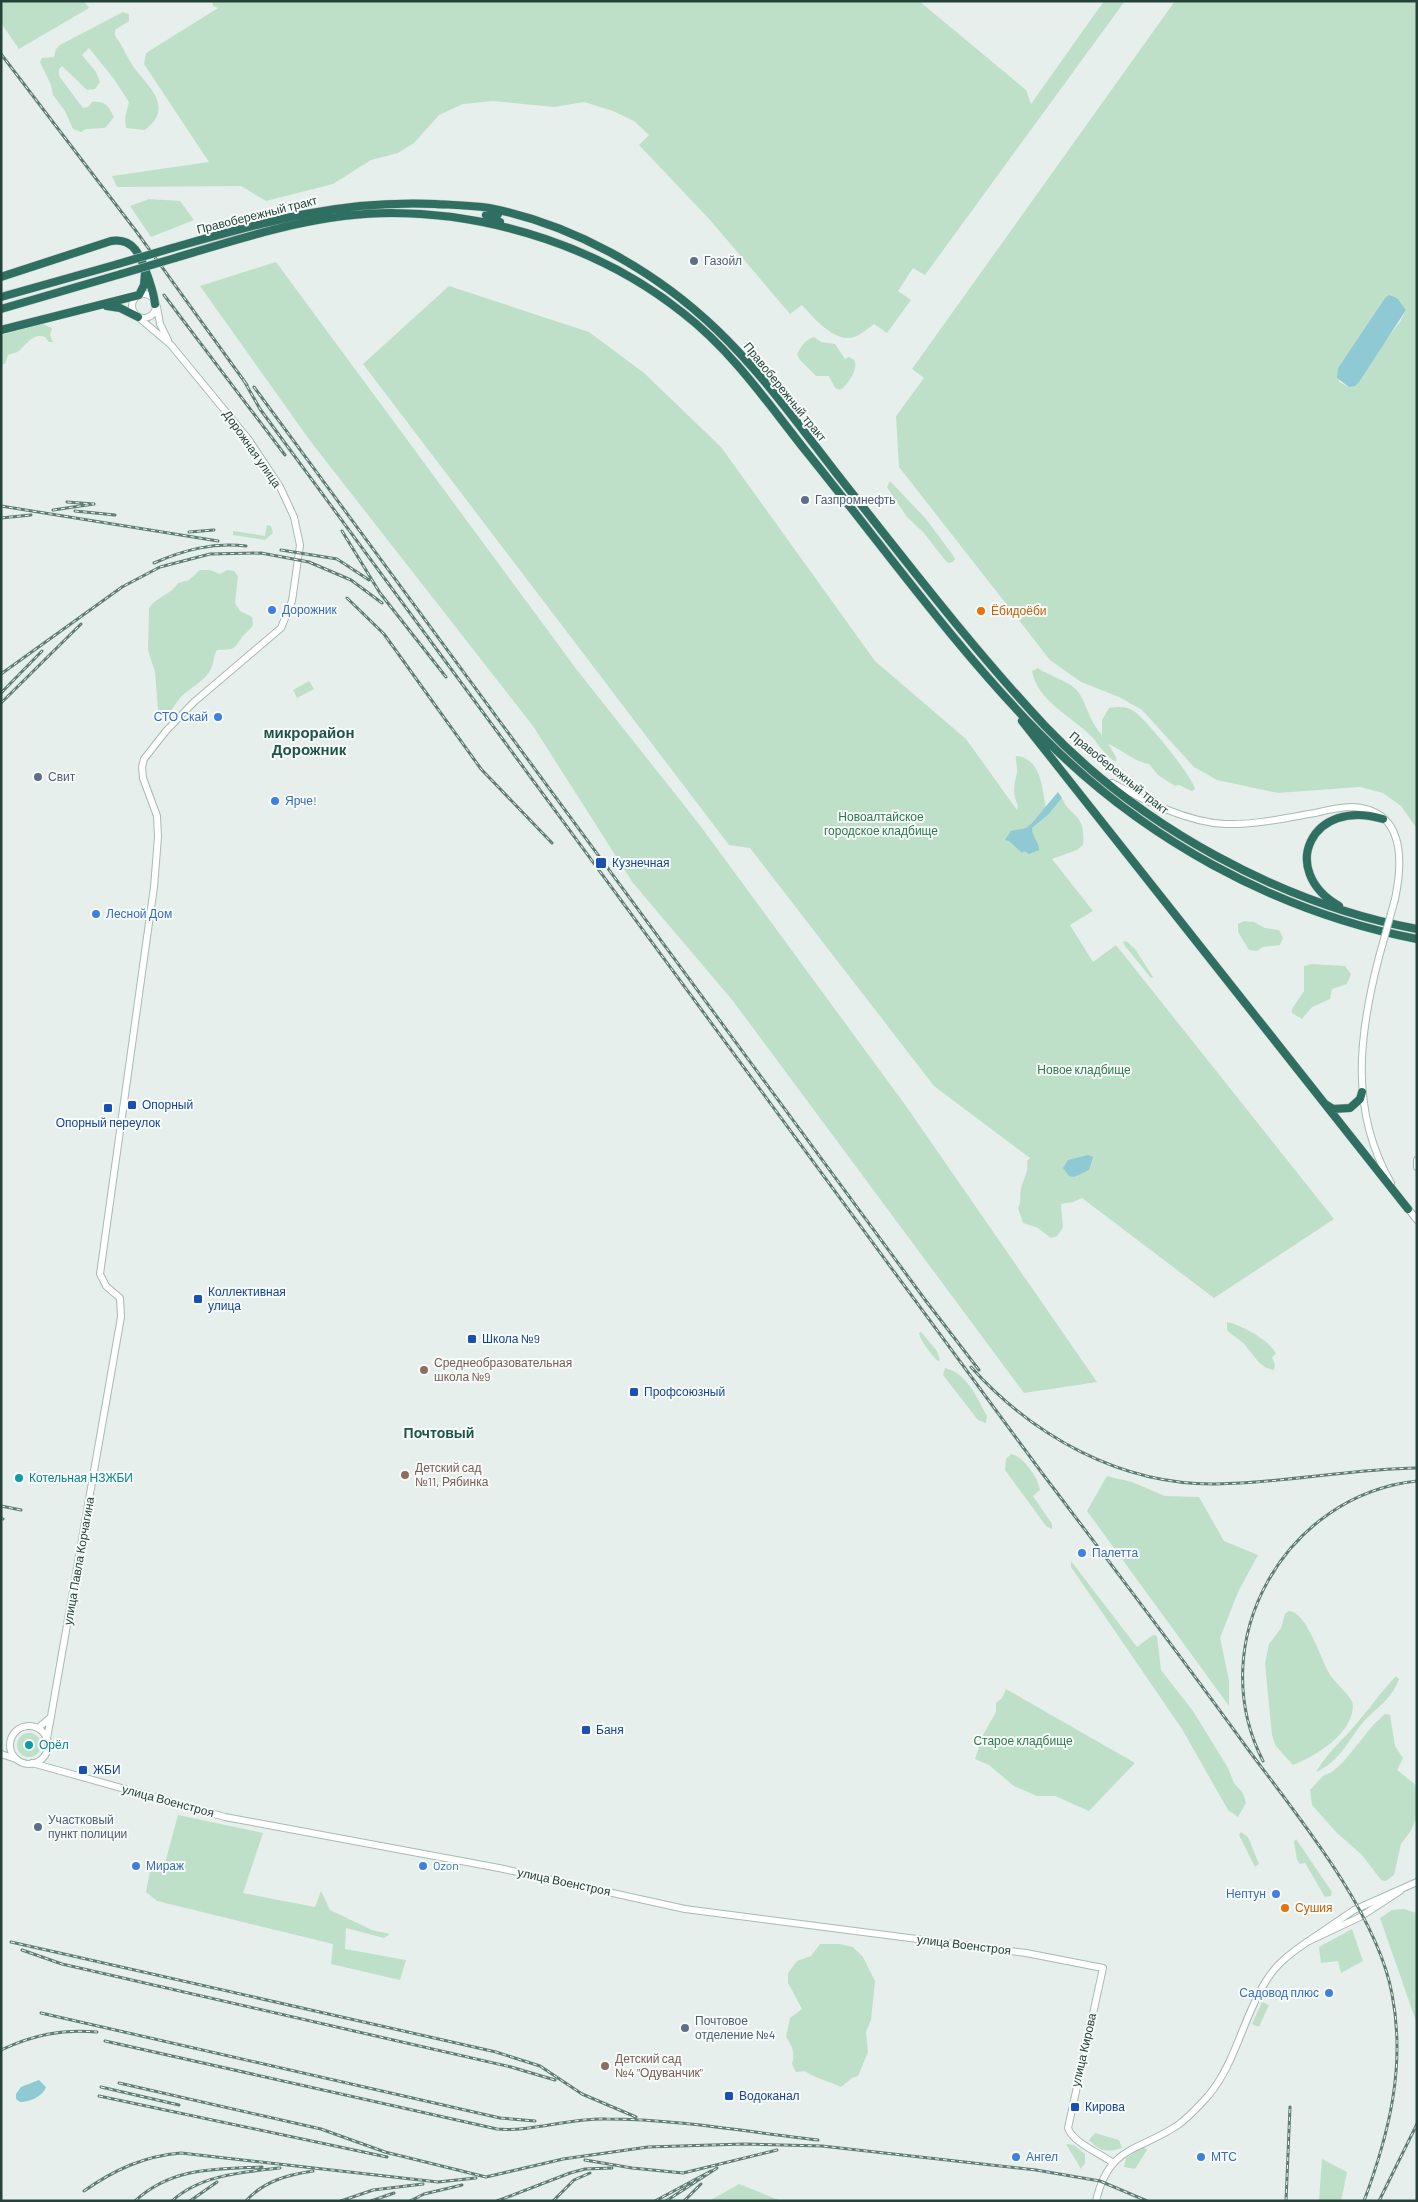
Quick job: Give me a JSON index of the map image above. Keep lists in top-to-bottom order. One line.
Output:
{"streets":{"highway":["Правобережный тракт"],"street":["Дорожная улица","улица Павла Корчагина","улица Военстроя","улица Кирова"]},"crossings":[["Дорожная улица","улица Павла Корчагина"],["улица Павла Корчагина","улица Военстроя"],["улица Военстроя","улица Кирова"]],"districts":["микрорайон Дорожник","Почтовый"],"parks":["Новоалтайское городское кладбище","Новое кладбище","Старое кладбище"],"places":{"other":["Газойл","Газпромнефть","Дорожник","Ёбидоёби","СТО Скай","Свит","Ярче!","Лесной Дом","Среднеобразовательная школа №9","Детский сад №11, Рябинка","Котельная НЗЖБИ","Палетта","Орёл","Участковый пункт полиции","Мираж","Ozon","Нептун","Сушия","Садовод плюс","Почтовое отделение №4","Детский сад №4 \"Одуванчик\"","Ангел","МТС"],"transit":["Кузнечная","Опорный","Опорный переулок","Коллективная улица","Школа №9","Профсоюзный","Баня","ЖБИ","Водоканал","Кирова"]}}
